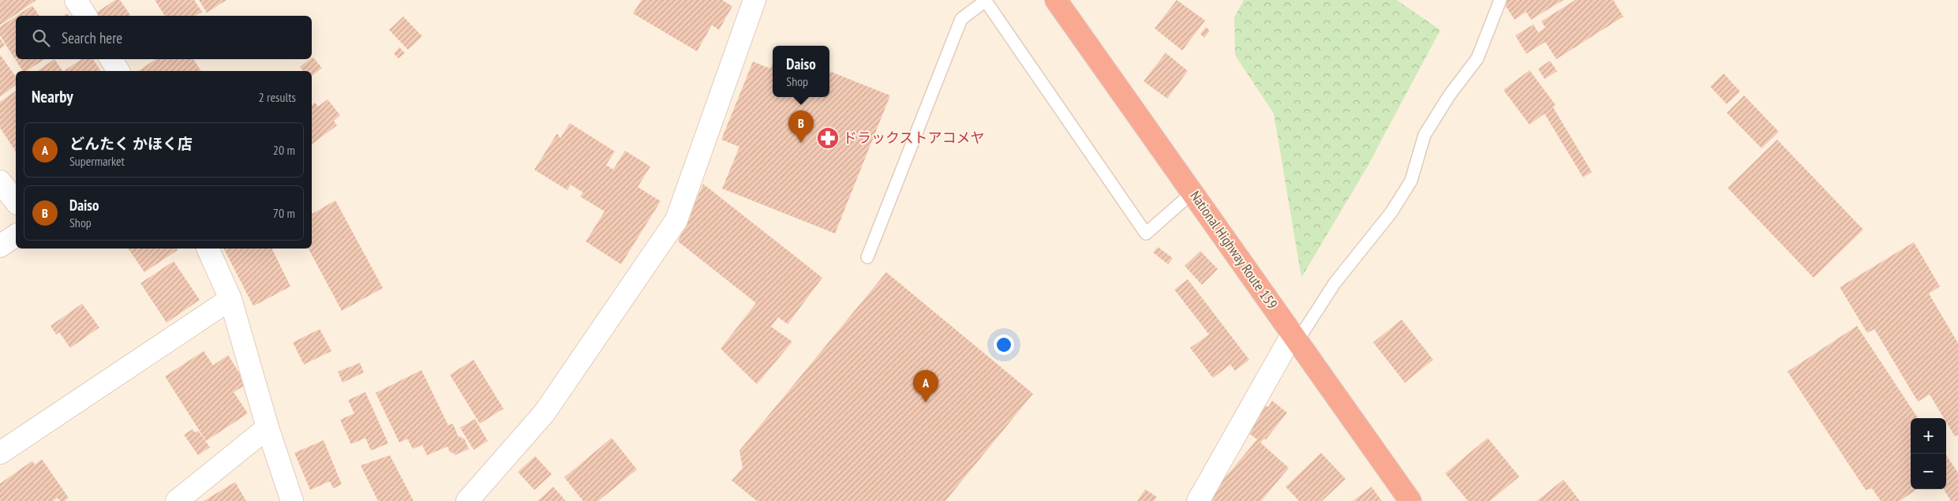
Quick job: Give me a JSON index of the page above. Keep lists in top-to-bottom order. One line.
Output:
{"streets":{"highway":["National Highway Route 159"]},"places":{"pharmacy":["ドラックストアコメヤ"]},"page":{"search":"Search here","popup":["Daiso","Shop"],"heading":["Nearby","2 results"],"pins":["B","A"],"list":[{"mark":"A","name":"どんたく かほく店","note":"Supermarket","value":"20 m"},{"mark":"B","name":"Daiso","note":"Shop","value":"70 m"}],"map_buttons":["+","−"]}}
